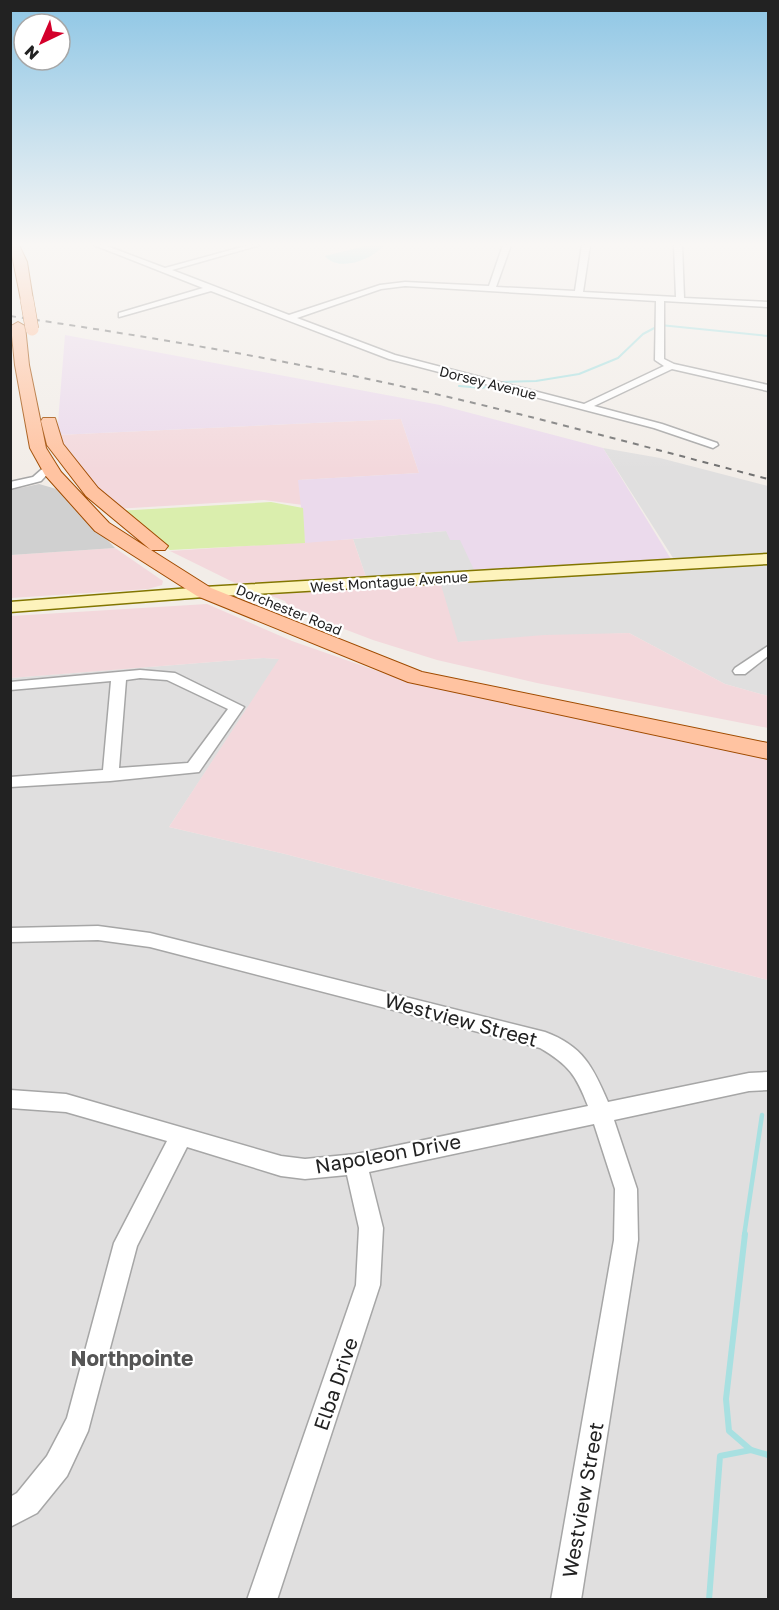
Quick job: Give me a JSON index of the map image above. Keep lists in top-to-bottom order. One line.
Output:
{"streets":{"main road":["Dorchester Road"],"street":["Dorsey Avenue","West Montague Avenue","Westview Street","Napoleon Drive","Elba Drive"]},"crossings":[["West Montague Avenue","Dorchester Road"],["Westview Street","Napoleon Drive"],["Napoleon Drive","Elba Drive"]],"districts":["Northpointe"],"north":"bottom left"}
